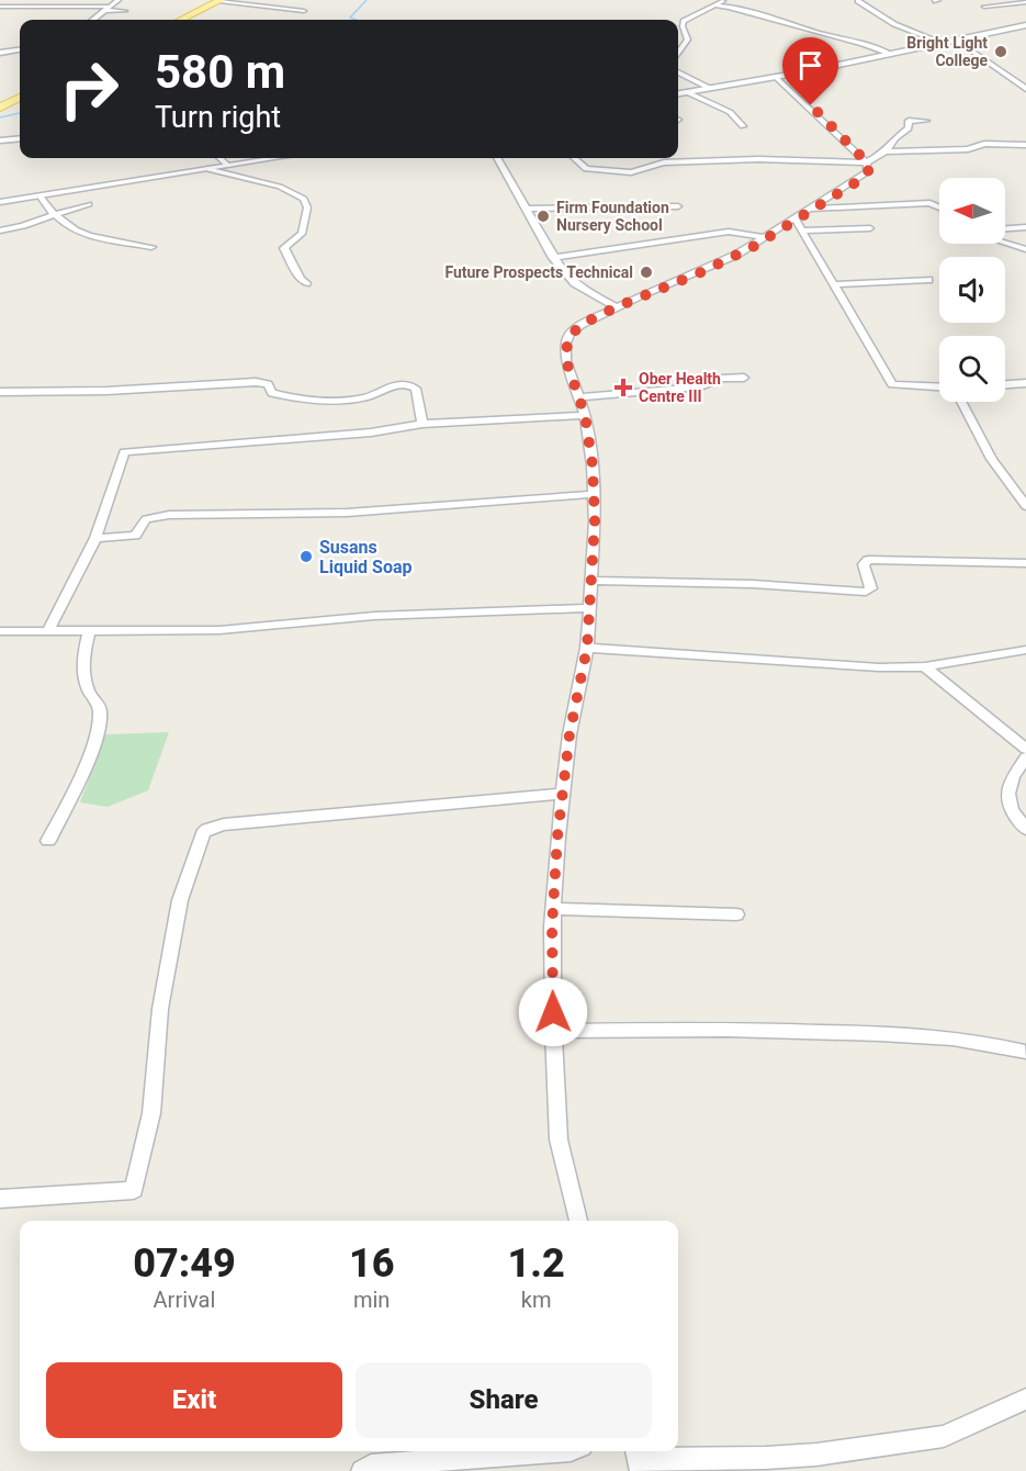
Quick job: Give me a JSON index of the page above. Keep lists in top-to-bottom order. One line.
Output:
{"places":{"other":["Bright Light College","Firm Foundation Nursery School","Future Prospects Technical","Susans Liquid Soap"],"health":["Ober Health Centre III"]},"north":"left","page":{"turn":["580 m","Turn right"],"eta":["07:49","Arrival","16","min","1.2","km"],"buttons":["Exit","Share"]}}
